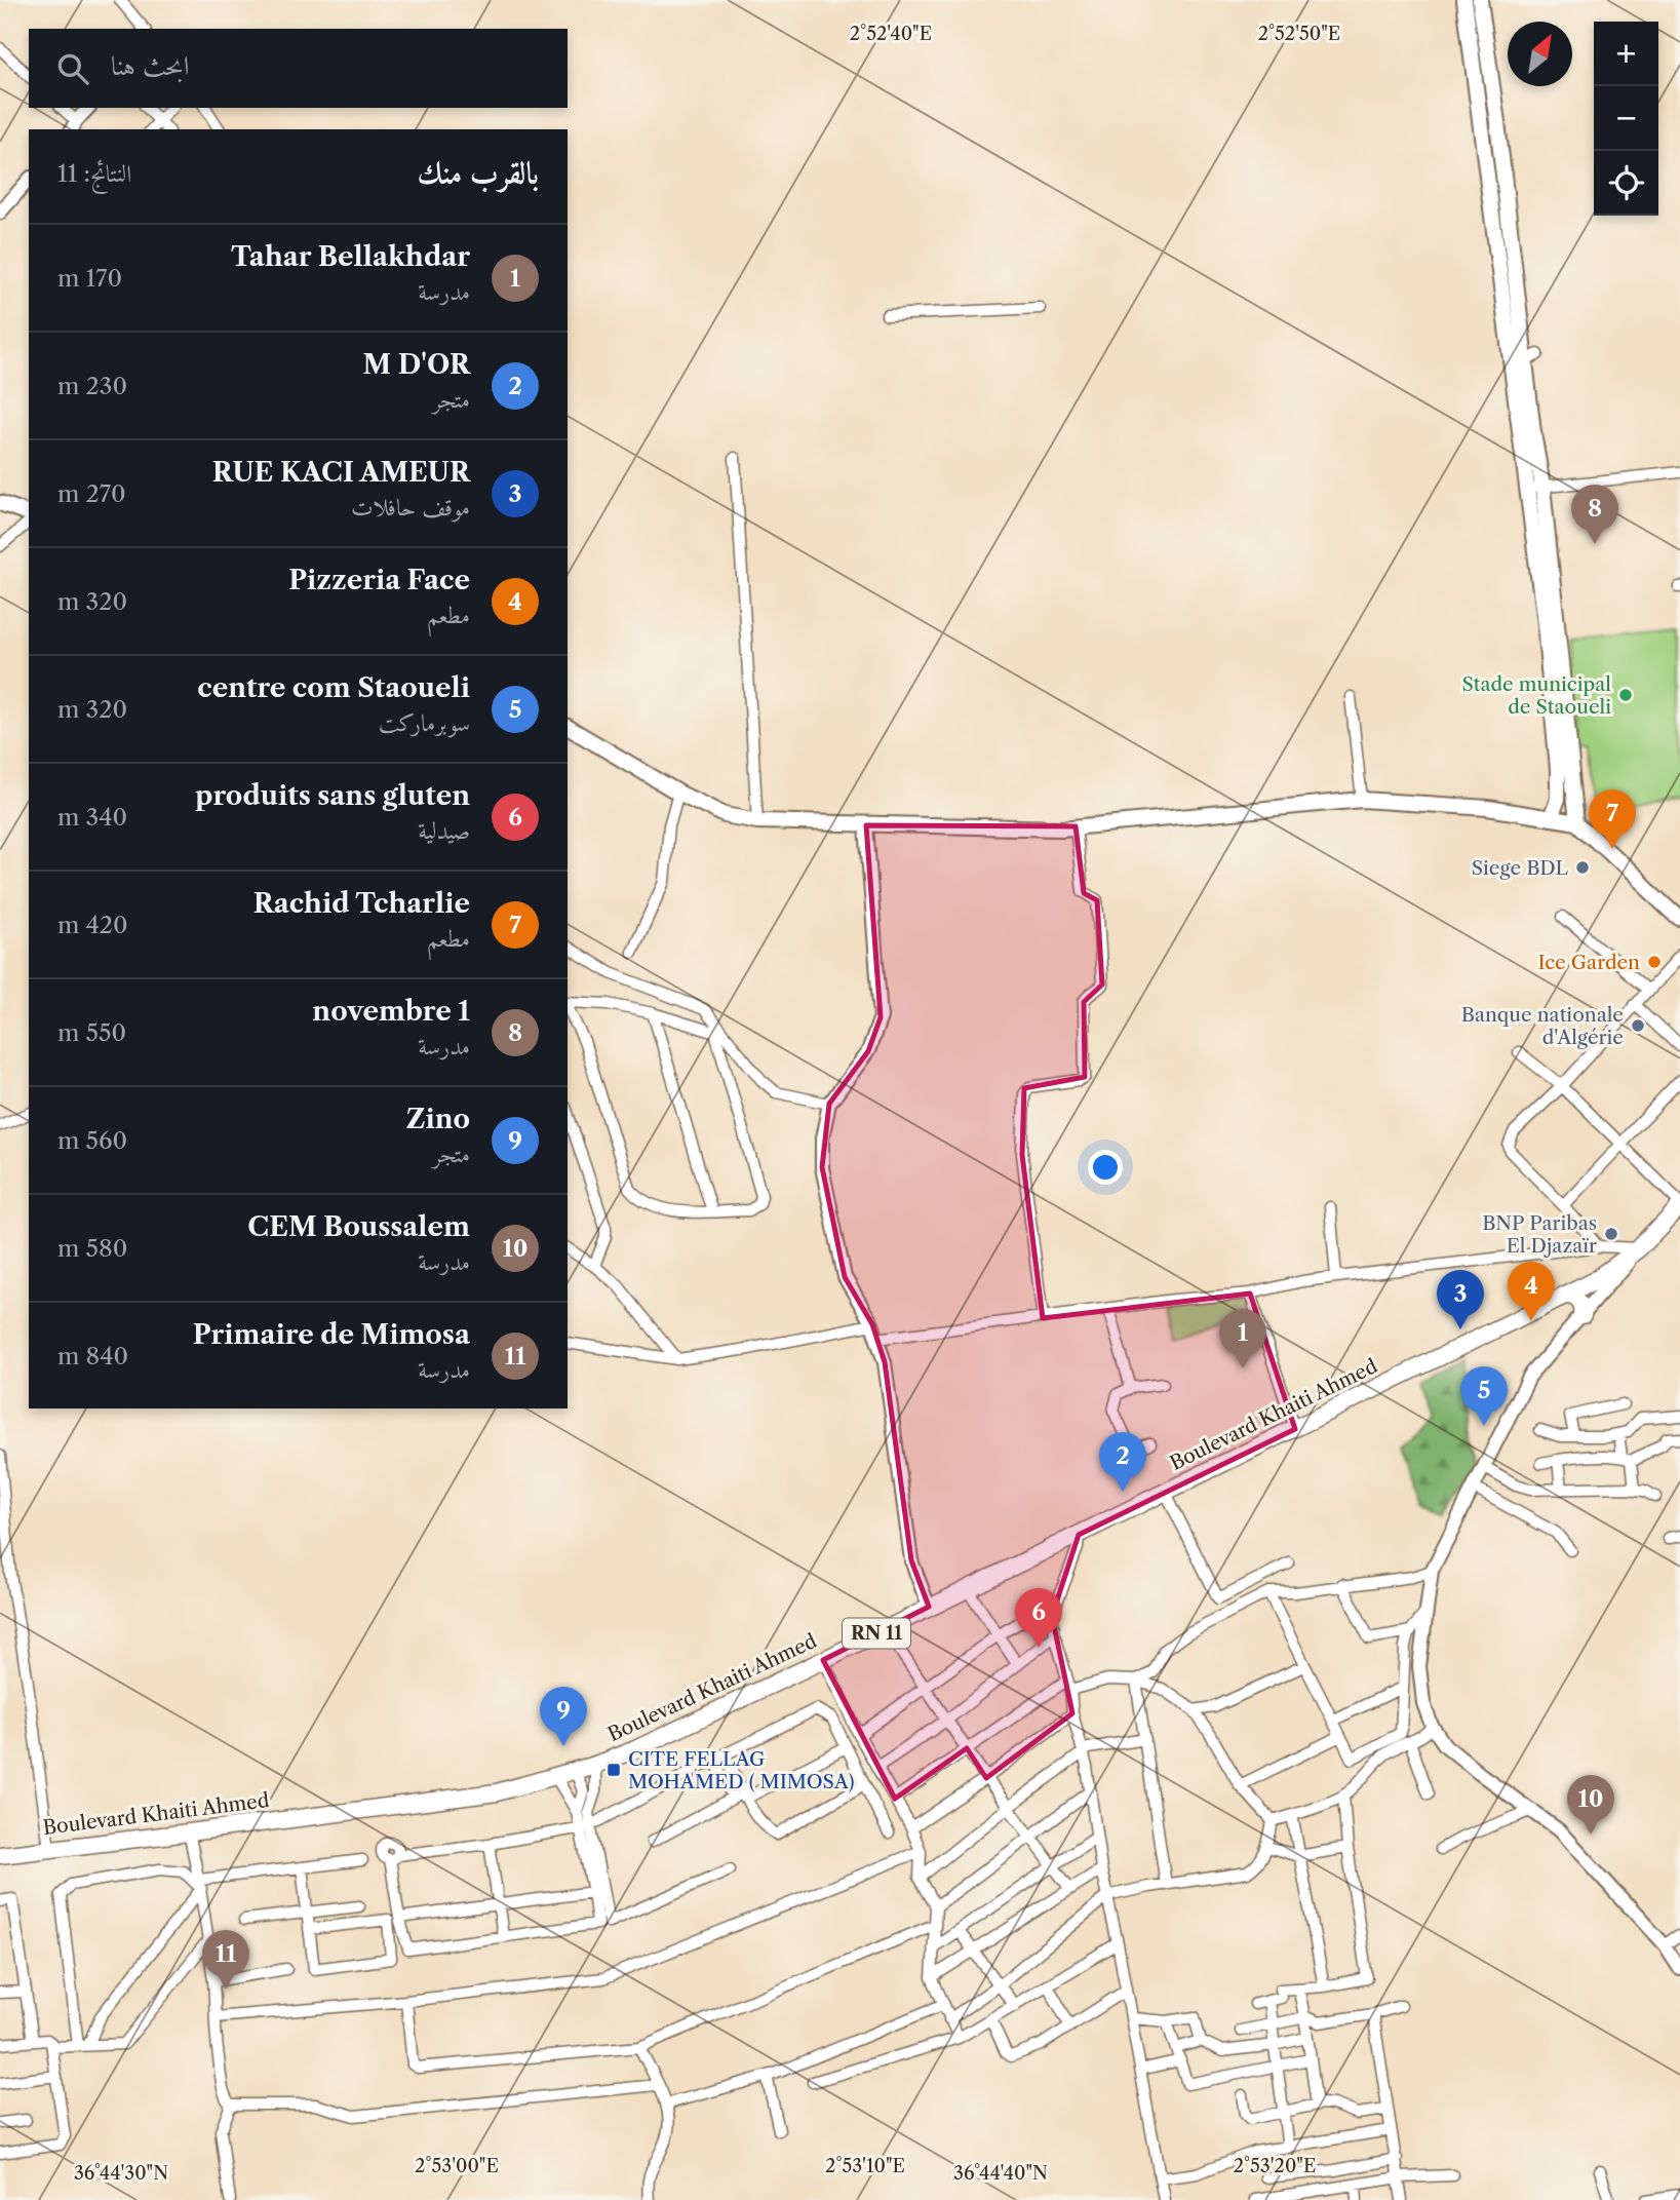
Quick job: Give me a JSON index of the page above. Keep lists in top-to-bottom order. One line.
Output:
{"streets":{"highway":["Boulevard Khaiti Ahmed","RN 11"]},"places":{"other":["Stade municipal de Staoueli","Siege BDL","Ice Garden","Banque nationale d'Algérie","BNP Paribas El Djazaïr"],"transit":["CITE FELLAG MOHAMED ( MIMOSA)"]},"north":"top right","page":{"map_buttons":["+","−"],"search":"ابحث هنا","heading":["بالقرب منك","النتائج: 11"],"list":[{"mark":"1","name":"Tahar Bellakhdar","note":"مدرسة","value":"170 m"},{"mark":"2","name":"M D'OR","note":"متجر","value":"230 m"},{"mark":"3","name":"RUE KACI AMEUR","note":"موقف حافلات","value":"270 m"},{"mark":"4","name":"Pizzeria Face","note":"مطعم","value":"320 m"},{"mark":"5","name":"centre com Staoueli","note":"سوبرماركت","value":"320 m"},{"mark":"6","name":"produits sans gluten","note":"صيدلية","value":"340 m"},{"mark":"7","name":"Rachid Tcharlie","note":"مطعم","value":"420 m"},{"mark":"8","name":"1 novembre","note":"مدرسة","value":"550 m"},{"mark":"9","name":"Zino","note":"متجر","value":"560 m"},{"mark":"10","name":"CEM Boussalem","note":"مدرسة","value":"580 m"},{"mark":"11","name":"Primaire de Mimosa","note":"مدرسة","value":"840 m"}],"pins":["8","7","4","3","1","5","2","6","9","10","11"]},"coordinates":["2°52'50\"E","2°52'40\"E","2°53'00\"E","2°53'10\"E","2°53'20\"E","36°44'30\"N","36°44'40\"N"]}
